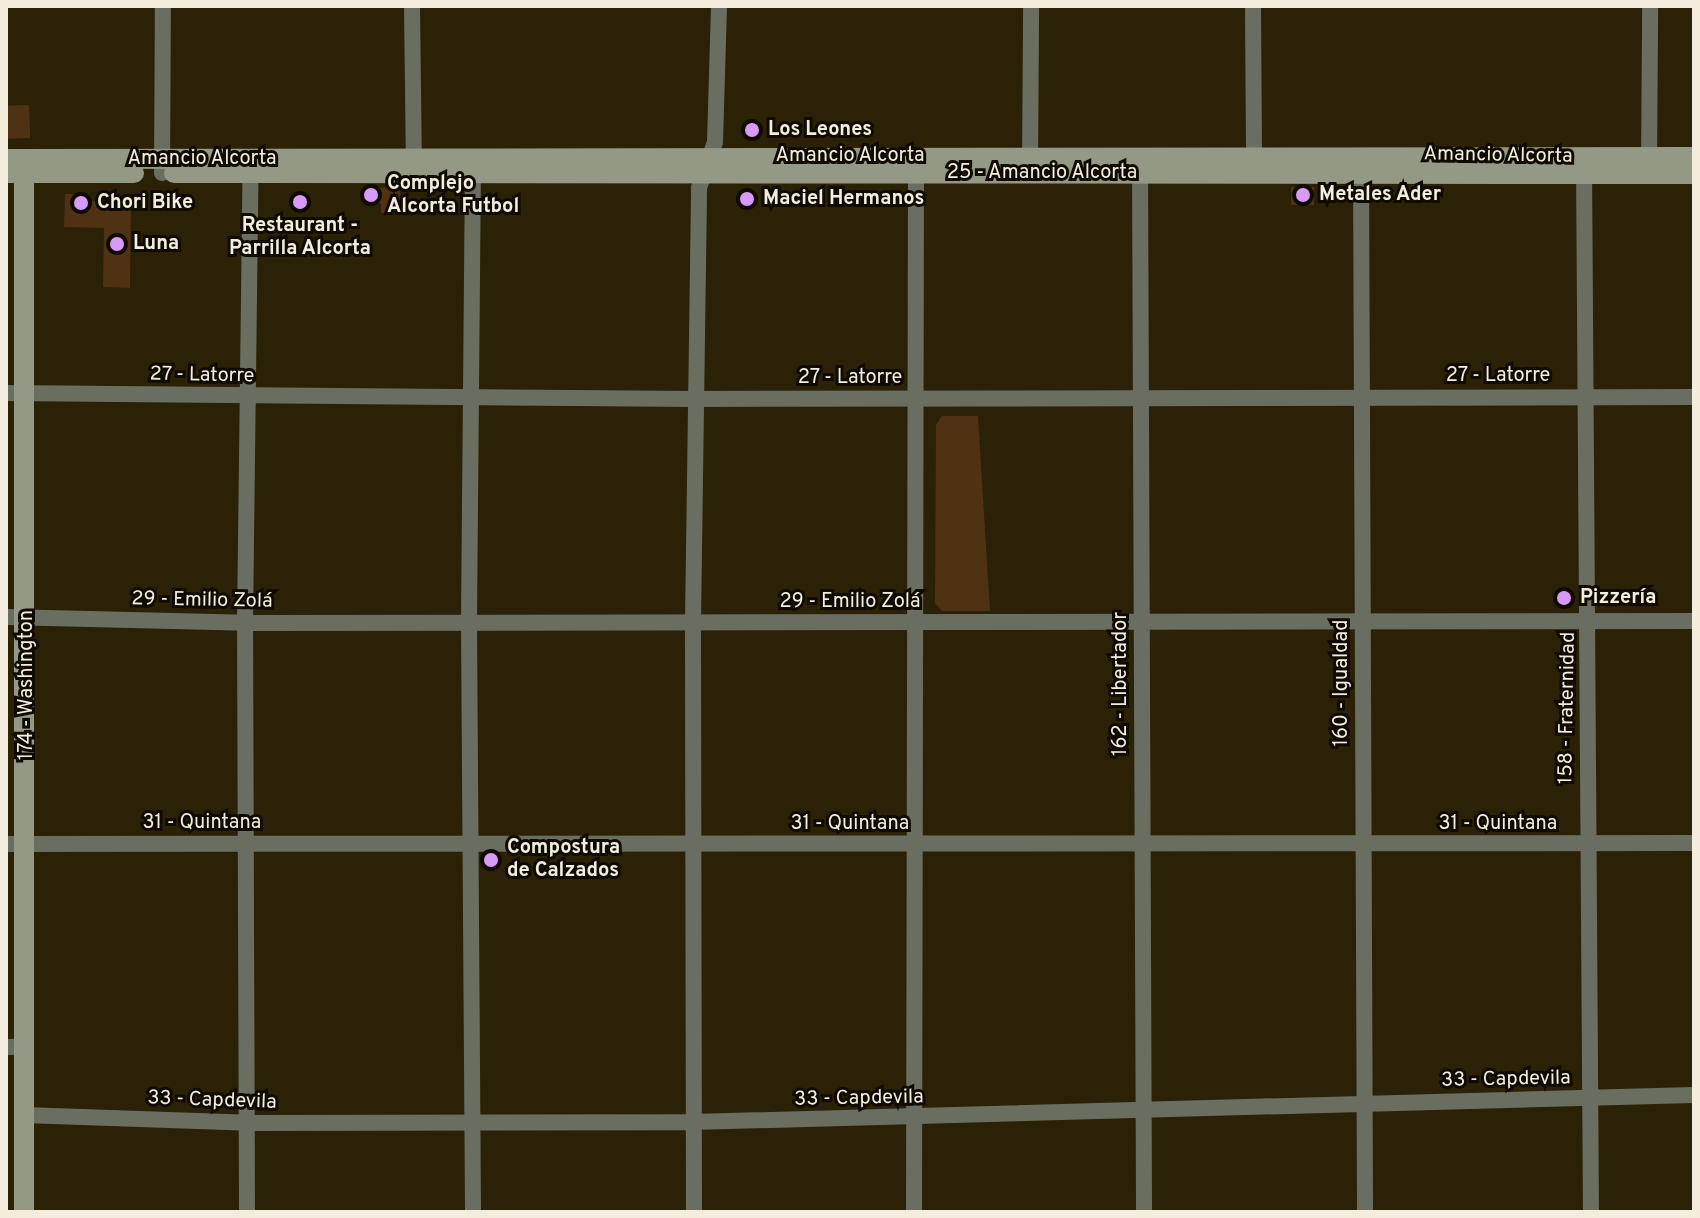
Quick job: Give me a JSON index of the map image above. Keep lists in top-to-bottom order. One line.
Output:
{"streets":{"main road":["Amancio Alcorta","25 - Amancio Alcorta","174 - Washington"],"street":["27 - Latorre","29 - Emilio Zolá","160 - Igualdad","162 - Libertador","158 - Fraternidad","31 - Quintana","33 - Capdevila"]},"crossings":[["Amancio Alcorta","25 - Amancio Alcorta"],["Amancio Alcorta","158 - Fraternidad"],["25 - Amancio Alcorta","160 - Igualdad"],["25 - Amancio Alcorta","162 - Libertador"],["25 - Amancio Alcorta","158 - Fraternidad"],["27 - Latorre","160 - Igualdad"],["27 - Latorre","162 - Libertador"],["27 - Latorre","174 - Washington"],["27 - Latorre","158 - Fraternidad"],["29 - Emilio Zolá","160 - Igualdad"],["29 - Emilio Zolá","162 - Libertador"],["29 - Emilio Zolá","174 - Washington"],["29 - Emilio Zolá","158 - Fraternidad"],["160 - Igualdad","31 - Quintana"],["160 - Igualdad","33 - Capdevila"],["162 - Libertador","31 - Quintana"],["162 - Libertador","33 - Capdevila"],["174 - Washington","31 - Quintana"],["174 - Washington","33 - Capdevila"],["158 - Fraternidad","31 - Quintana"],["158 - Fraternidad","33 - Capdevila"]],"places":["Los Leones","Complejo Alcorta Futbol","Metales Ader","Maciel Hermanos","Restaurant - Parrilla Alcorta","Chori Bike","Luna","Pizzería","Compostura de Calzados"]}
